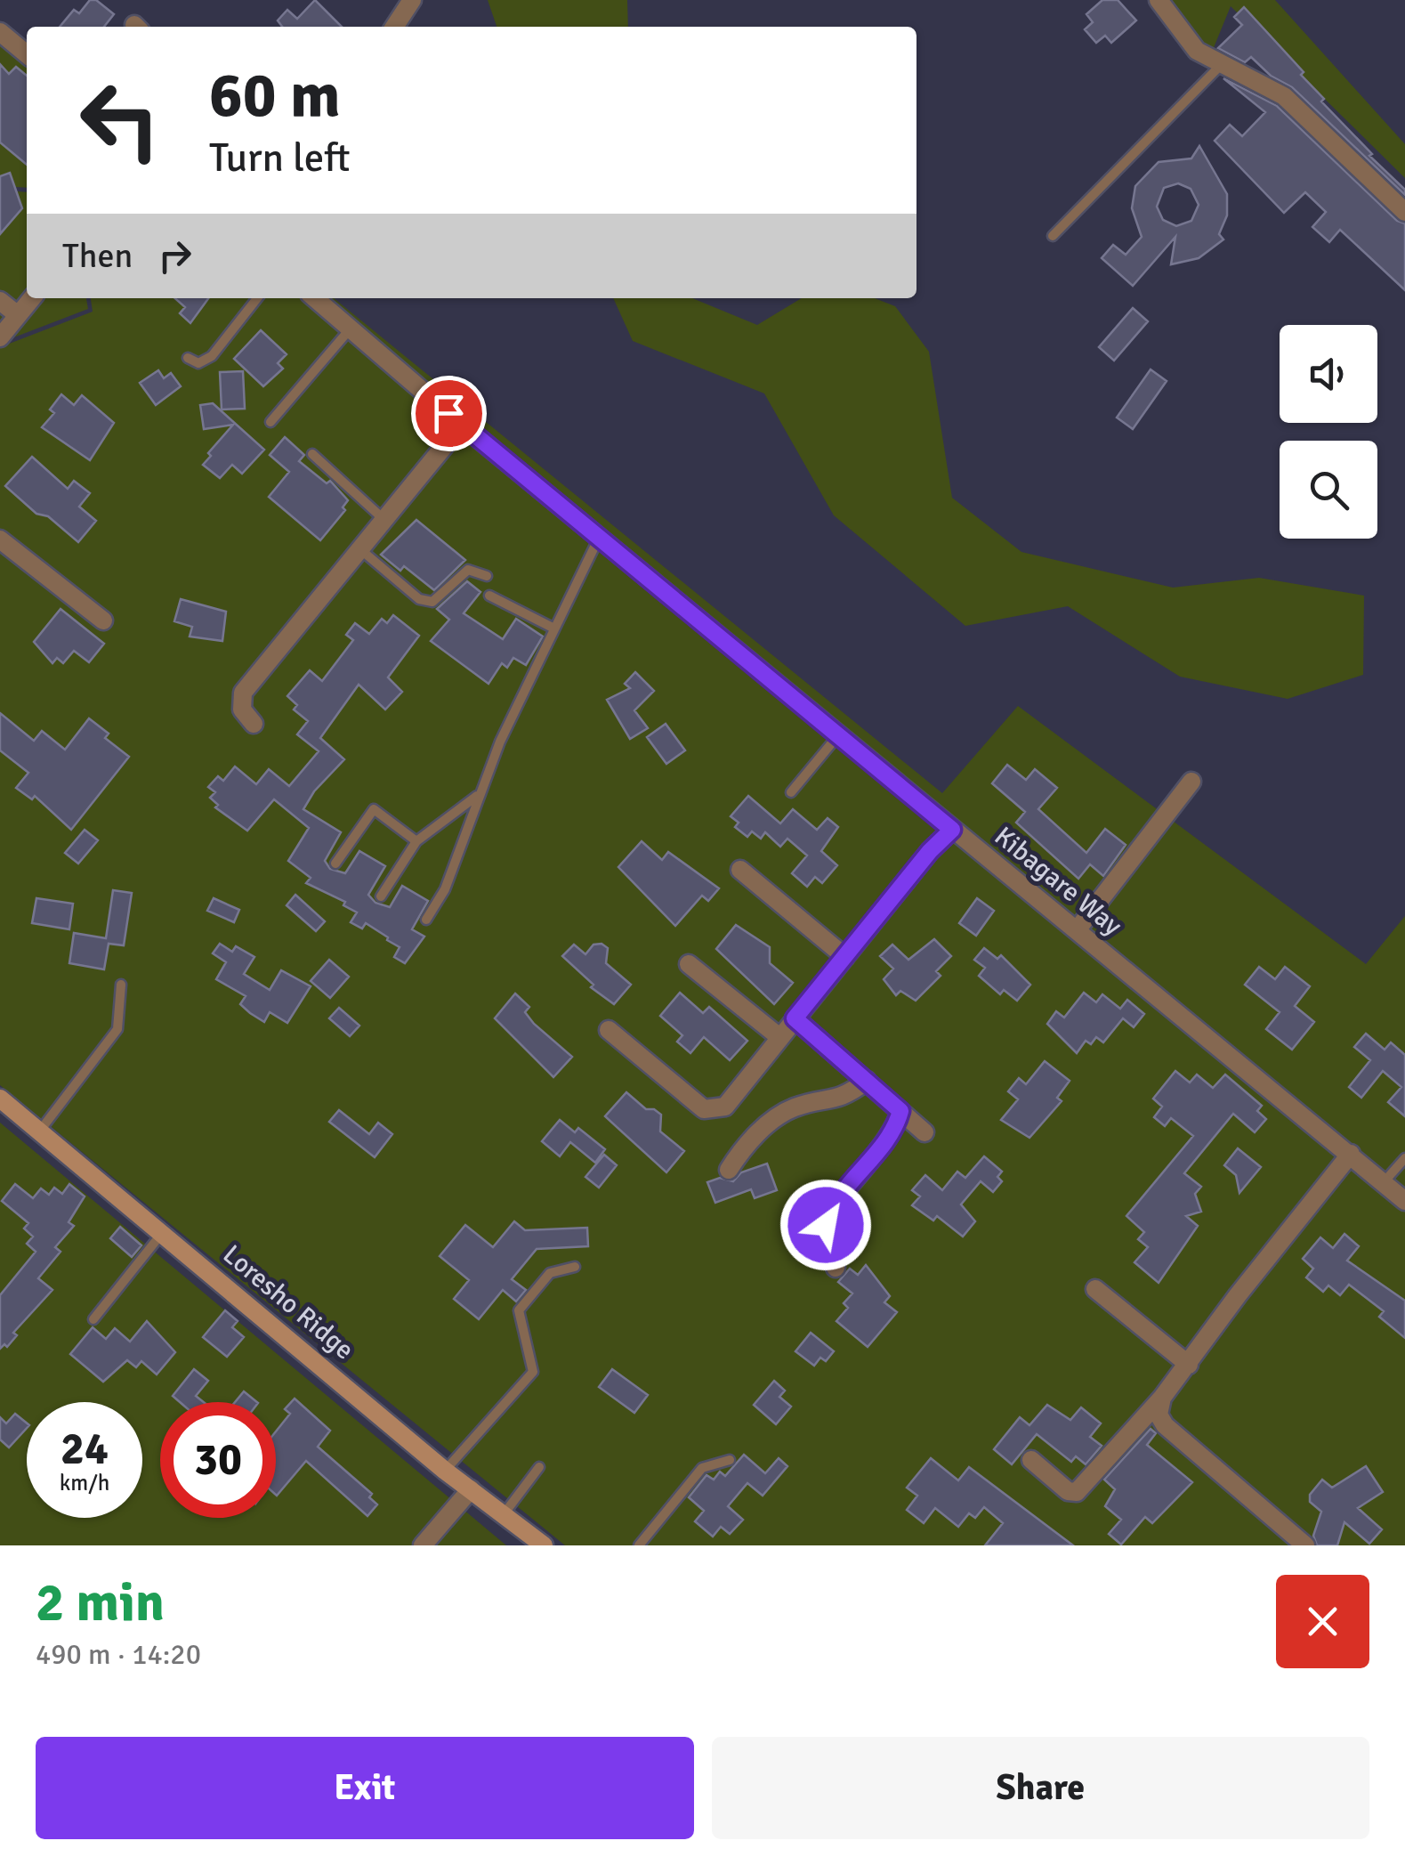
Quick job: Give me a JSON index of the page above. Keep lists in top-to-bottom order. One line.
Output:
{"streets":{"main road":["Loresho Ridge"],"street":["Kibagare Way"]},"page":{"turn":["60 m","Turn left"],"then":"Then","speed":"24 km/h","limit":"30","heading":["2 min","490 m · 14:20"],"buttons":["Exit","Share"]}}
